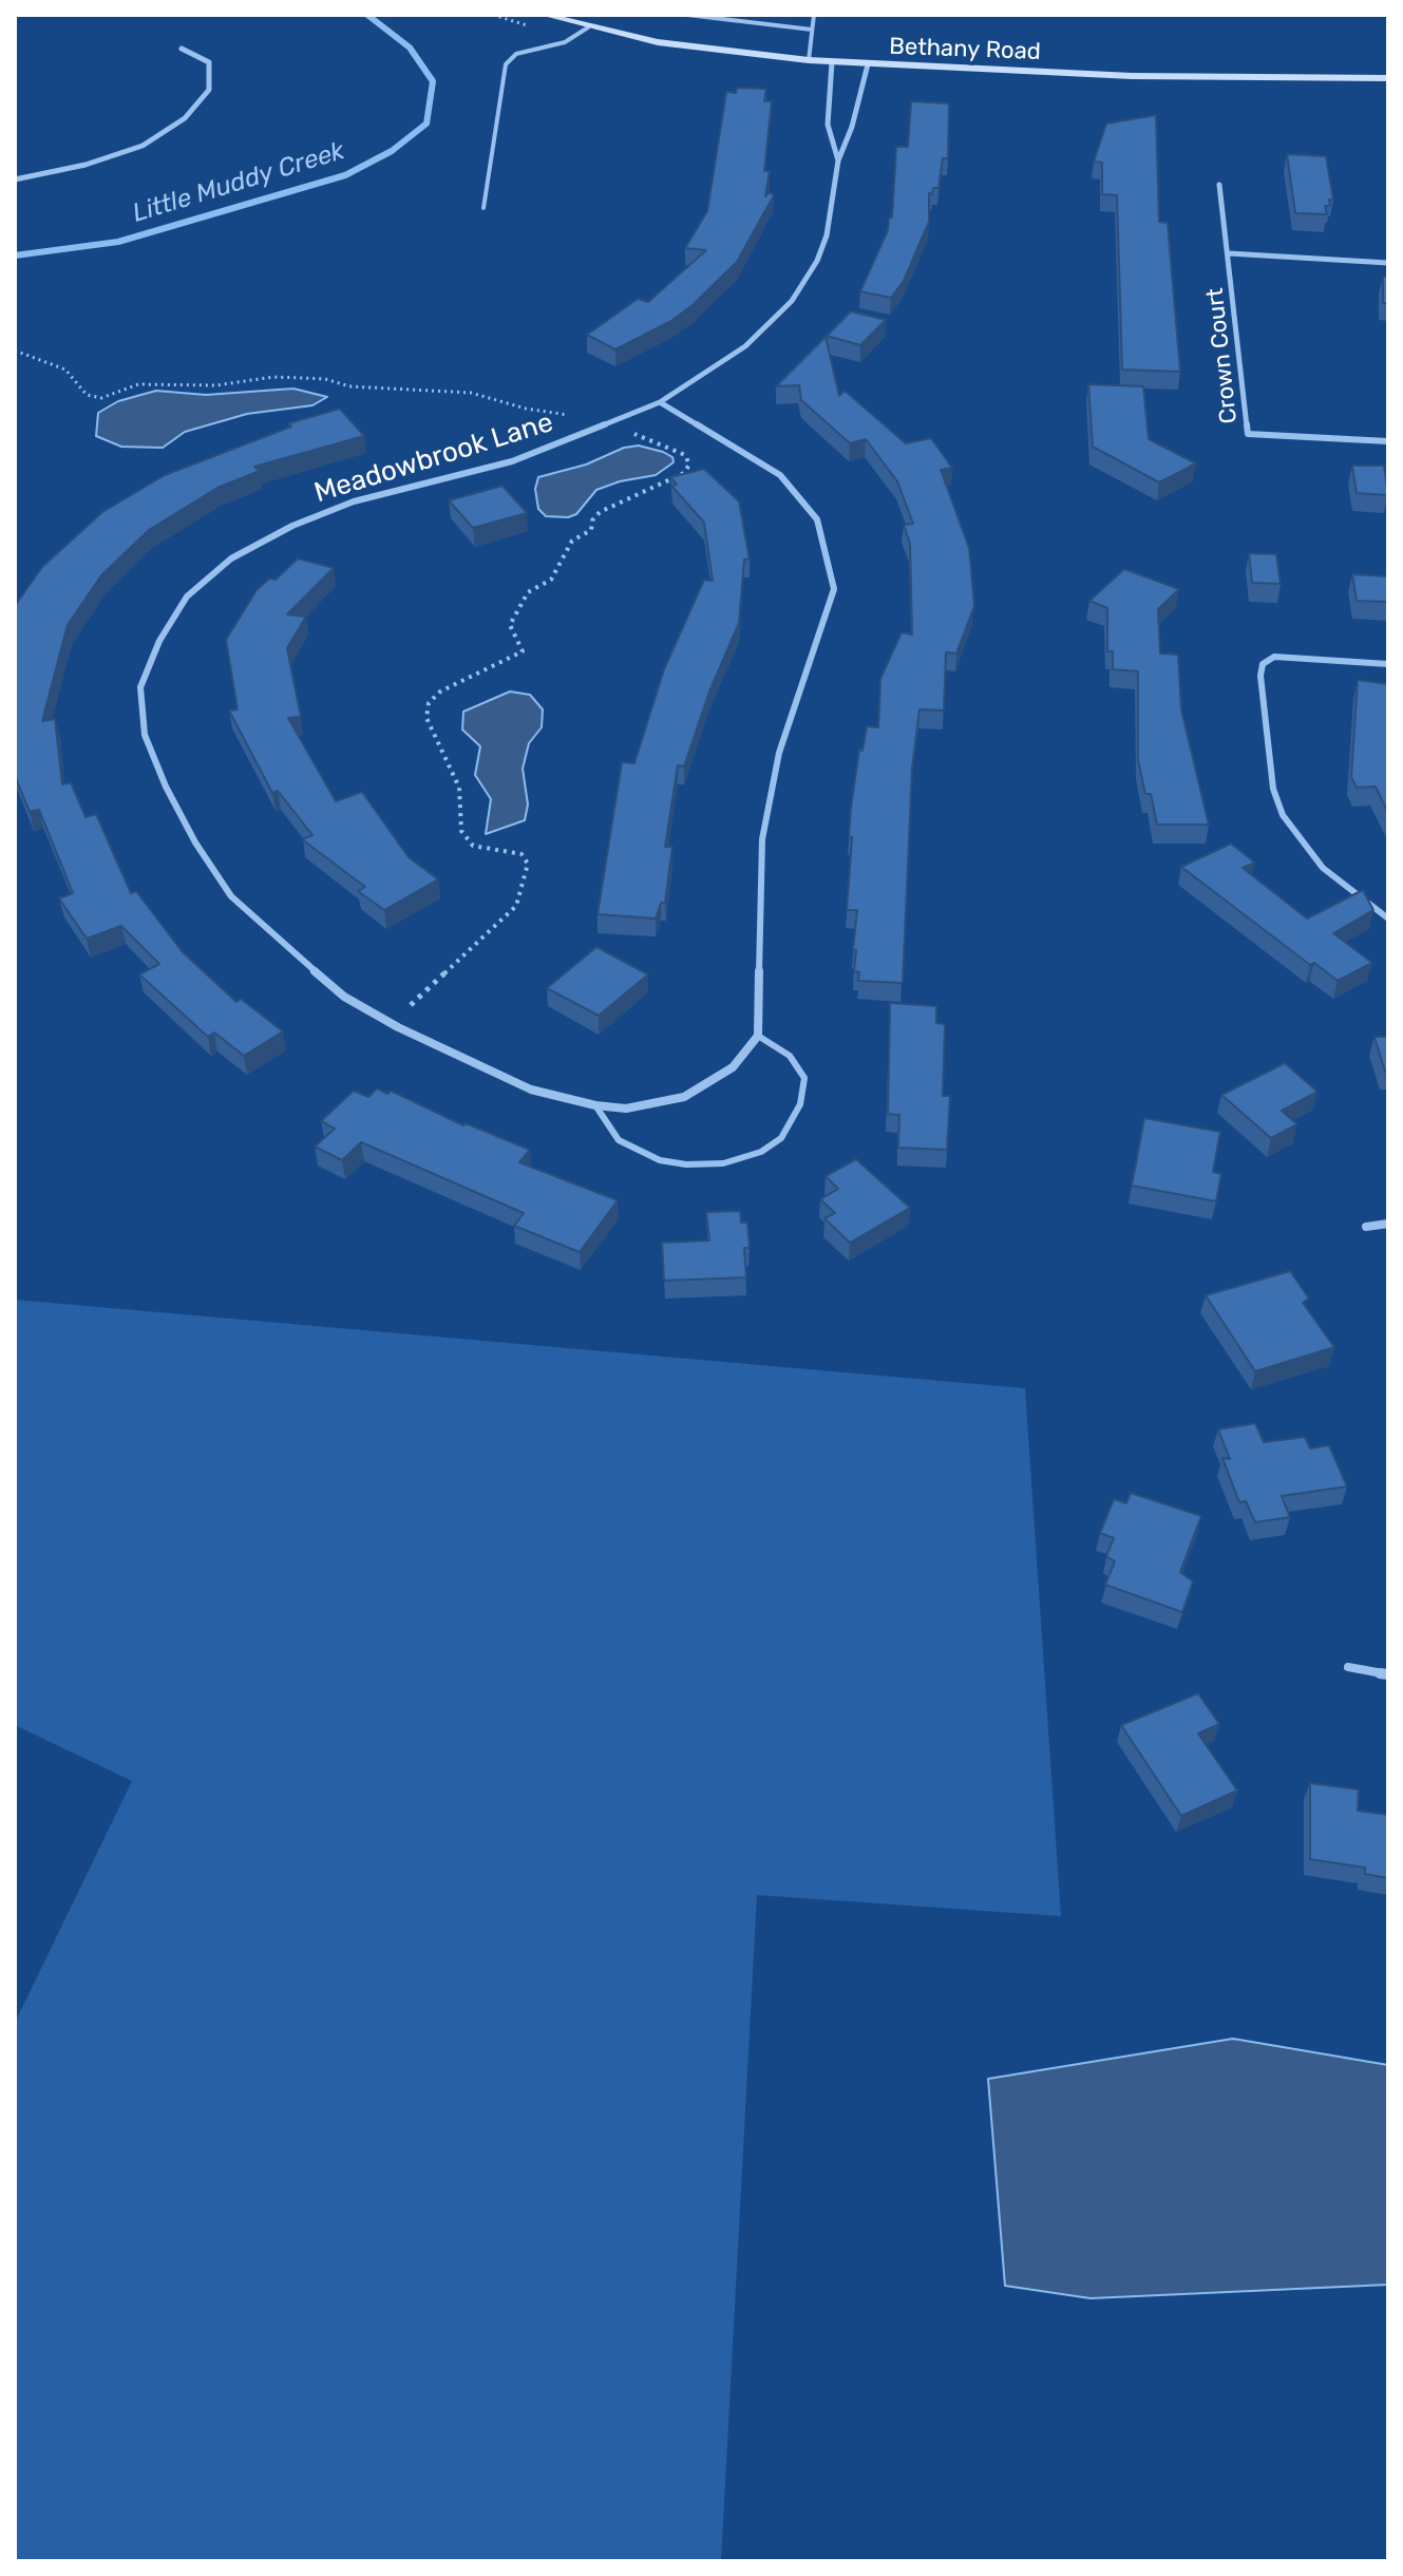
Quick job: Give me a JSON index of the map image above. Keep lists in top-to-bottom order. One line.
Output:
{"streets":{"main road":["Bethany Road"],"street":["Crown Court","Meadowbrook Lane"]},"crossings":[["Bethany Road","Meadowbrook Lane"]],"water":["Little Muddy Creek"]}
